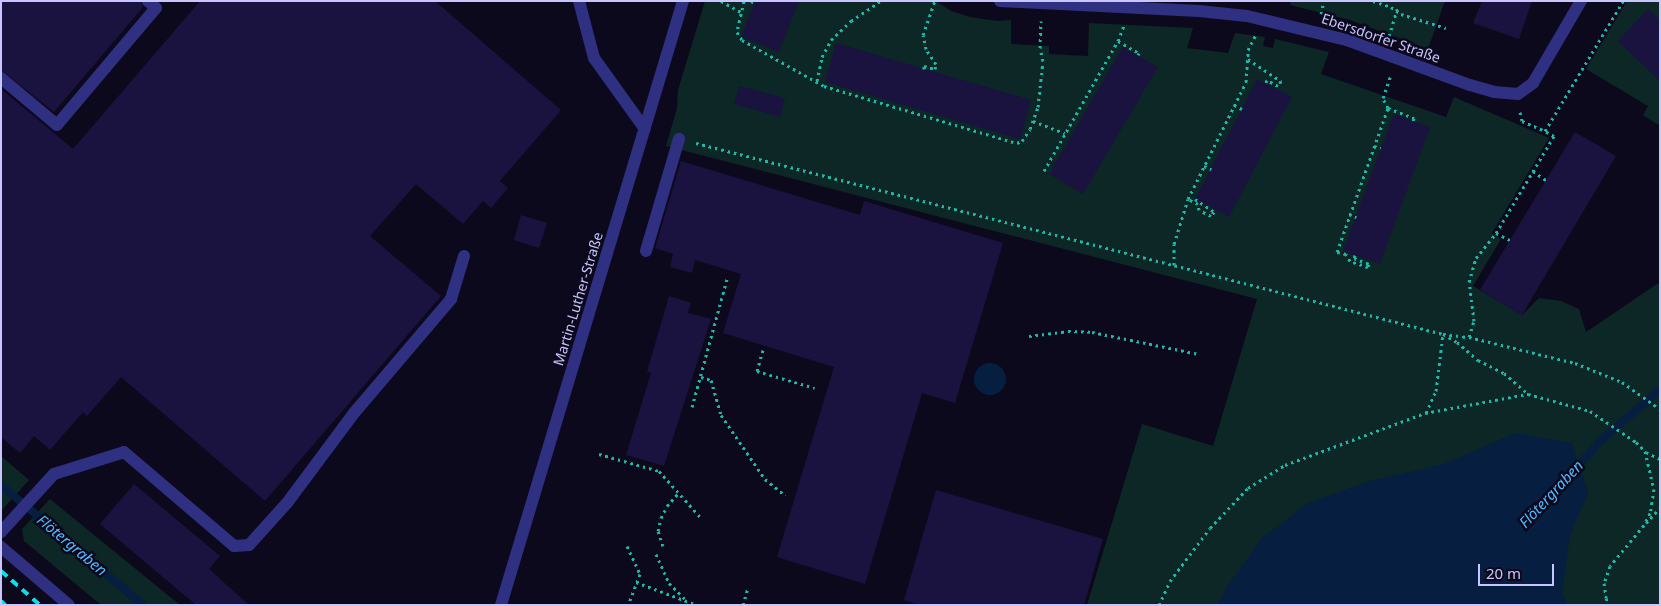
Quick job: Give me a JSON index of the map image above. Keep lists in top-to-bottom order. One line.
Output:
{"streets":{"street":["Ebersdorfer Straße","Martin-Luther-Straße"]},"water":["Flötergraben"],"scale_bar":"20 m"}
